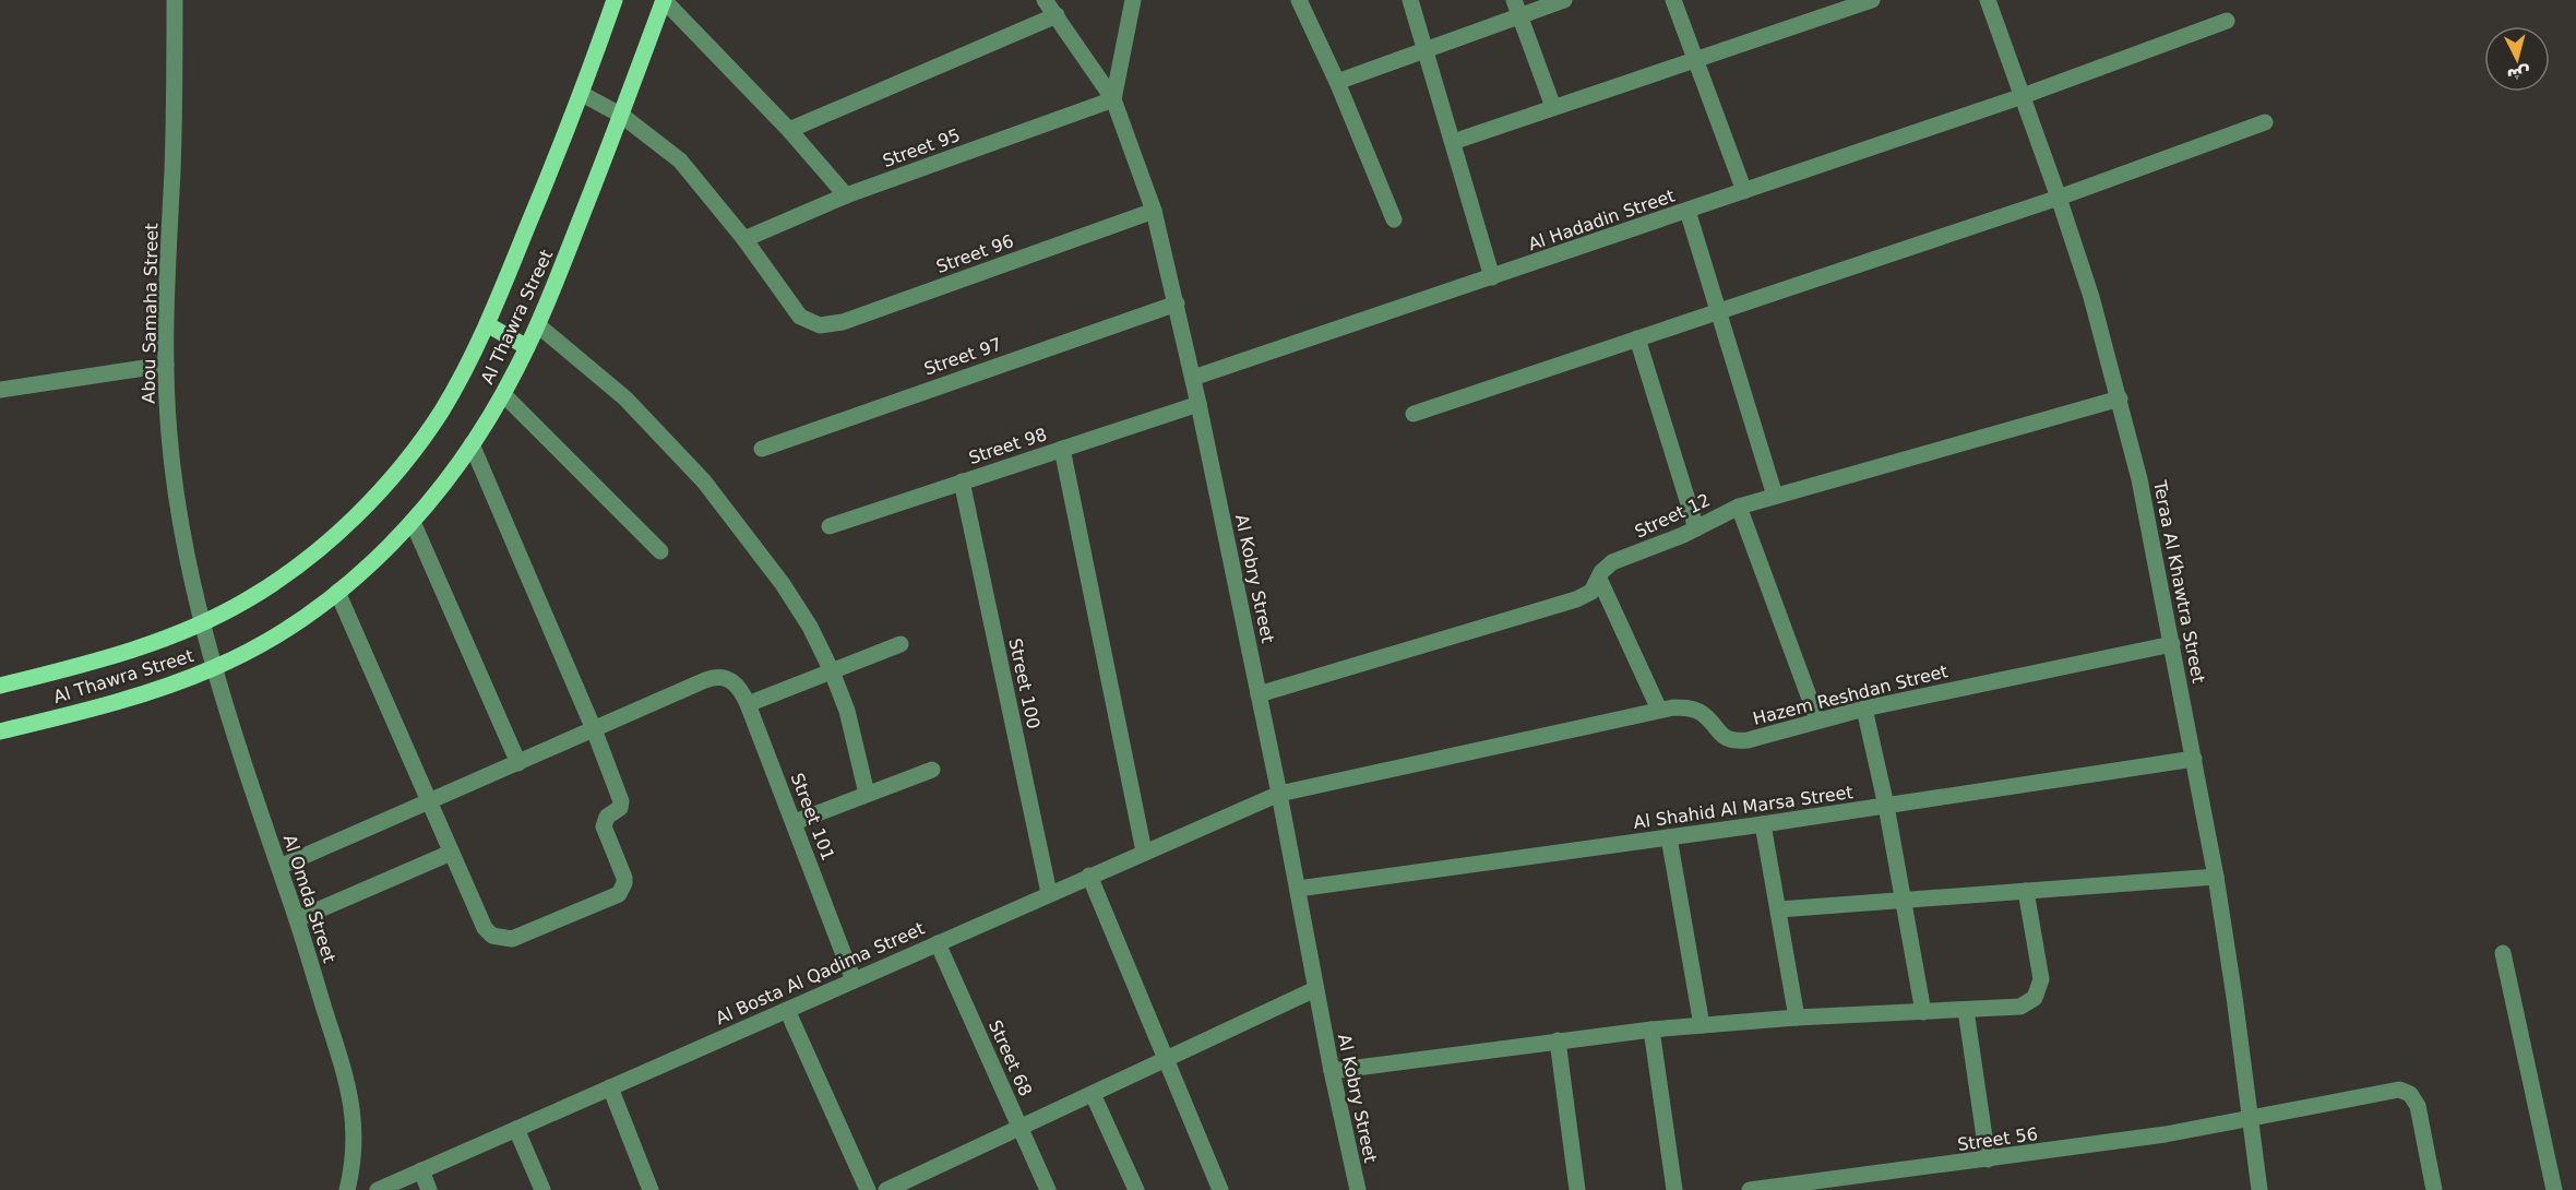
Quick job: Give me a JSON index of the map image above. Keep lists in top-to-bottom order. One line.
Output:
{"streets":{"main road":["Al Thawra Street"],"street":["Street 95","Al Hadadin Street","Street 96","Abou Samaha Street","Street 97","Street 98","Street 12","Al Kobry Street","Teraa Al Khawtra Street","Street 100","Hazem Reshdan Street","Al Shahid Al Marsa Street","Street 101","Al Omda Street","Al Bosta Al Qadima Street","Street 68","Street 56"]},"crossings":[["Street 95","Street 96"],["Street 95","Al Kobry Street"],["Al Hadadin Street","Al Kobry Street"],["Al Hadadin Street","Teraa Al Khawtra Street"],["Street 96","Al Kobry Street"],["Abou Samaha Street","Al Thawra Street"],["Abou Samaha Street","Al Omda Street"],["Al Thawra Street","Al Omda Street"],["Street 97","Al Kobry Street"],["Street 98","Al Kobry Street"],["Street 98","Street 100"],["Street 12","Al Kobry Street"],["Street 12","Teraa Al Khawtra Street"],["Al Kobry Street","Hazem Reshdan Street"],["Al Kobry Street","Al Shahid Al Marsa Street"],["Al Kobry Street","Al Bosta Al Qadima Street"],["Teraa Al Khawtra Street","Hazem Reshdan Street"],["Teraa Al Khawtra Street","Al Shahid Al Marsa Street"],["Teraa Al Khawtra Street","Street 56"],["Street 100","Al Bosta Al Qadima Street"],["Hazem Reshdan Street","Al Bosta Al Qadima Street"],["Street 101","Al Bosta Al Qadima Street"],["Al Bosta Al Qadima Street","Street 68"]],"north":"bottom"}
